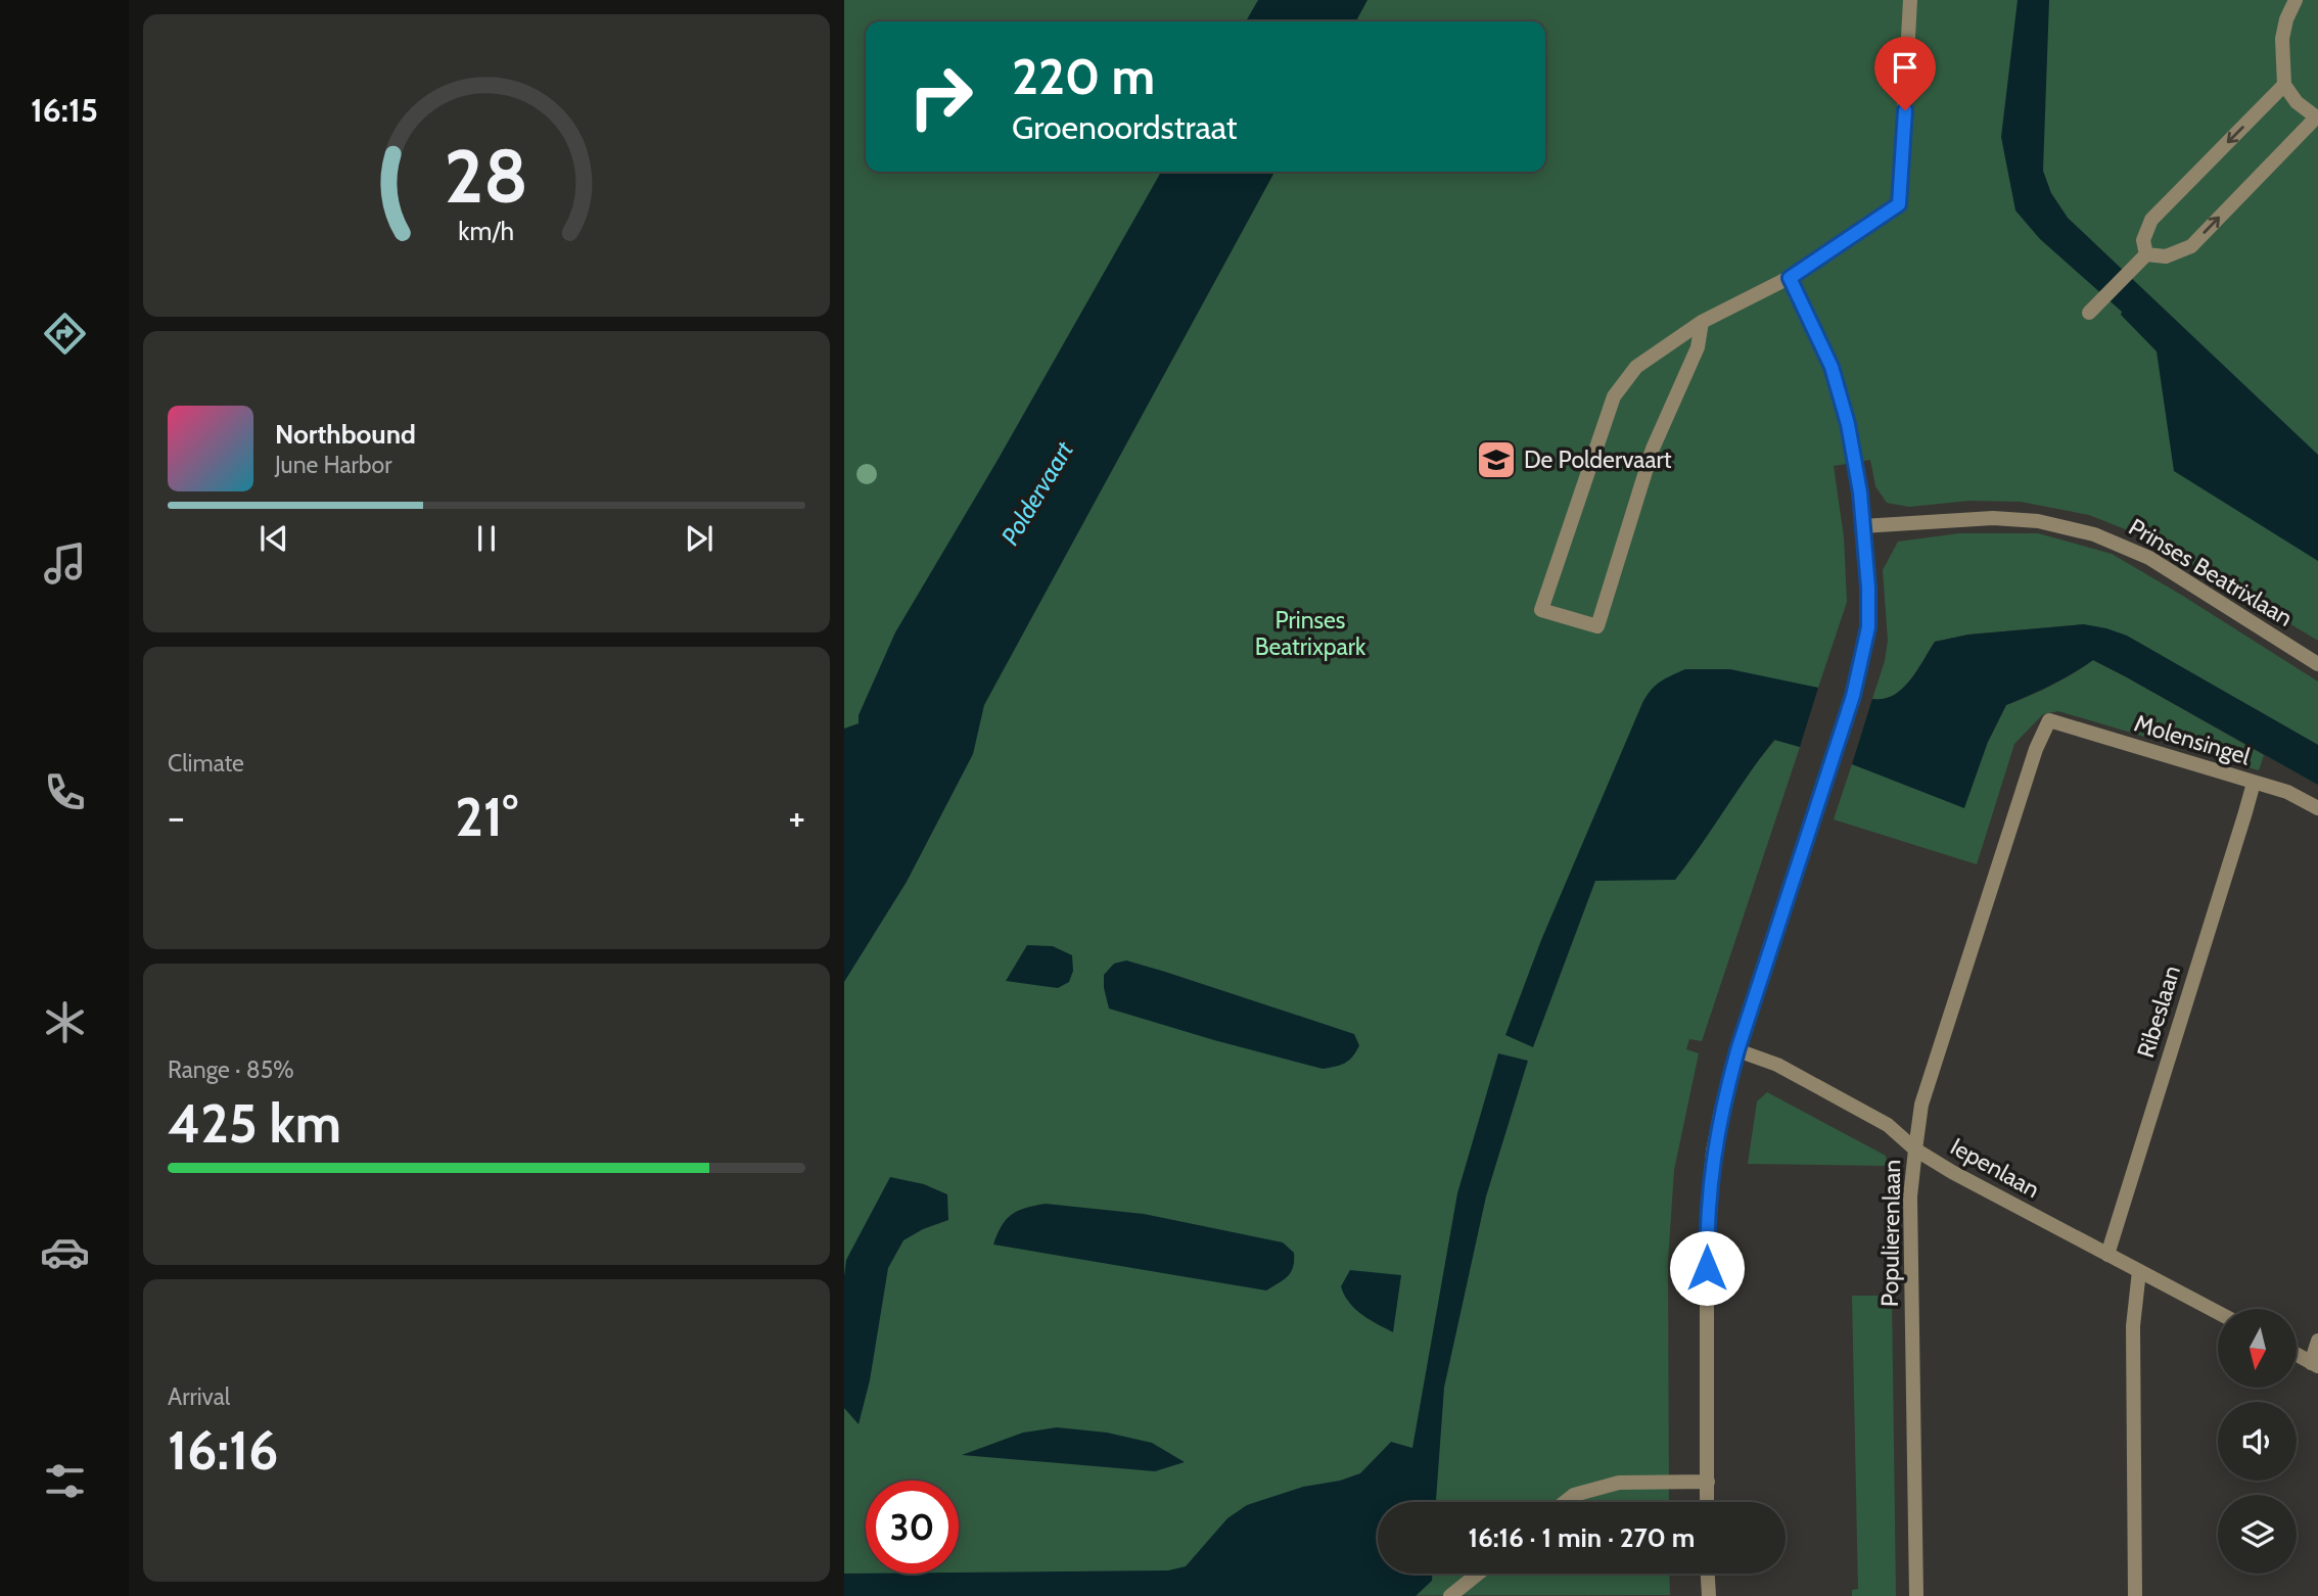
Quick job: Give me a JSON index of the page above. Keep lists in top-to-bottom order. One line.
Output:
{"streets":{"street":["Prinses Beatrixlaan","Molensingel","Ribeslaan","Iepenlaan","Populierenlaan"]},"crossings":[["Molensingel","Ribeslaan"],["Molensingel","Populierenlaan"],["Ribeslaan","Iepenlaan"],["Iepenlaan","Populierenlaan"]],"water":["Poldervaart"],"parks":["Prinses Beatrixpark"],"places":{"school or university":["De Poldervaart"]},"north":"bottom","page":{"tabs":"16:15","turn":["220 m","Groenoordstraat"],"song":["Northbound","June Harbor"],"tile":["Climate",["Range · 85%","425 km"],["Arrival","16:16"]],"heat":["−","21°","+"],"limit":"30","trip":"16:16 · 1 min · 270 m","gauge":["28","km/h"]}}
